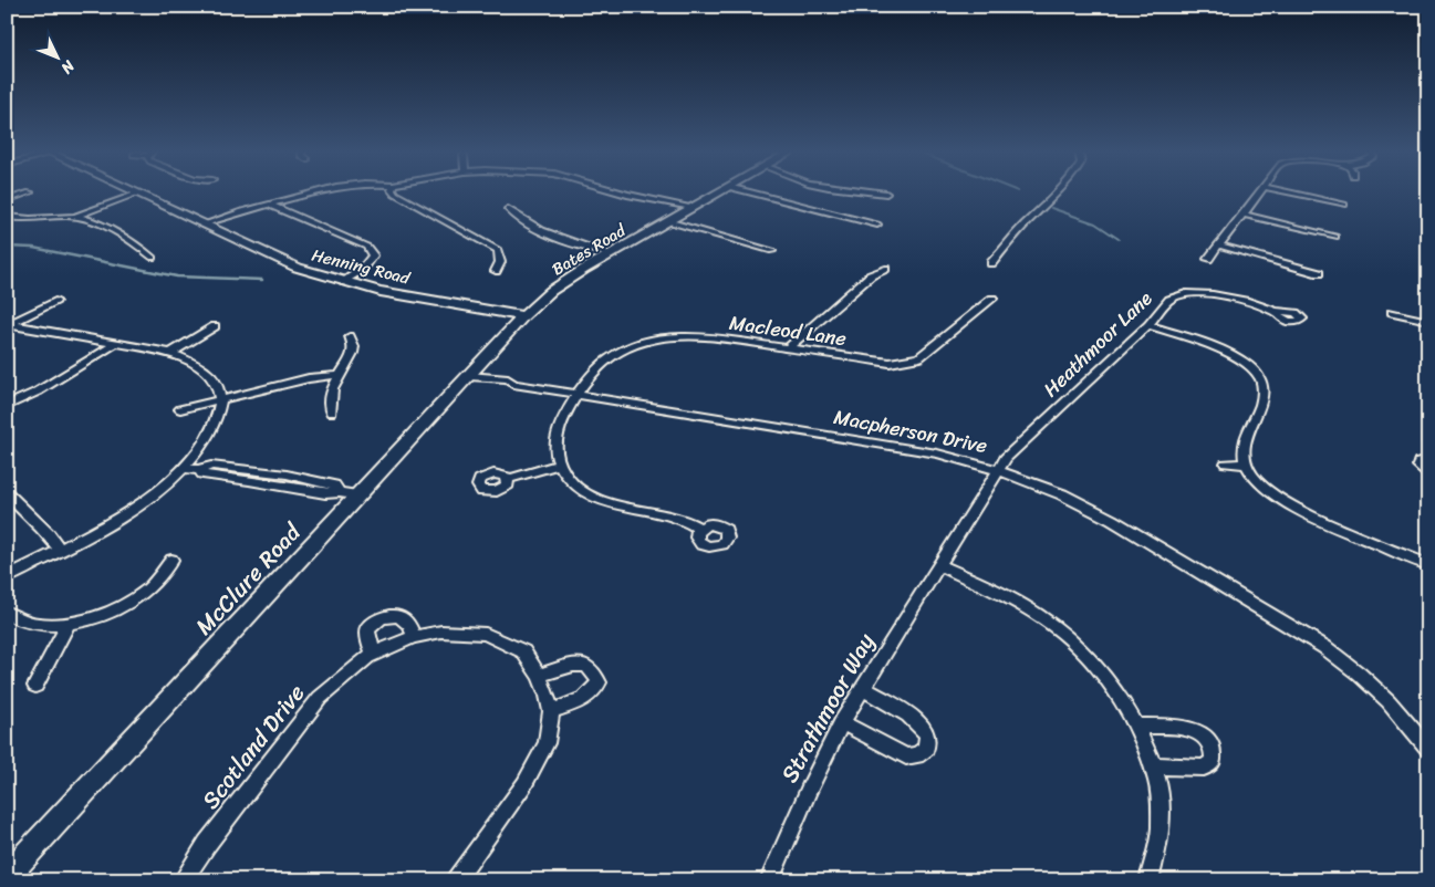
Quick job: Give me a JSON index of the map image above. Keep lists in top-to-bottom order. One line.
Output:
{"streets":{"street":["Bates Road","Henning Road","Macleod Lane","Heathmoor Lane","Macpherson Drive","McClure Road","Strathmoor Way","Scotland Drive"]},"crossings":[["Bates Road","Henning Road"],["Bates Road","McClure Road"],["Henning Road","McClure Road"],["Macleod Lane","Macpherson Drive"],["Heathmoor Lane","Macpherson Drive"],["Heathmoor Lane","Strathmoor Way"],["Macpherson Drive","McClure Road"],["Macpherson Drive","Strathmoor Way"]],"north":"bottom right"}
